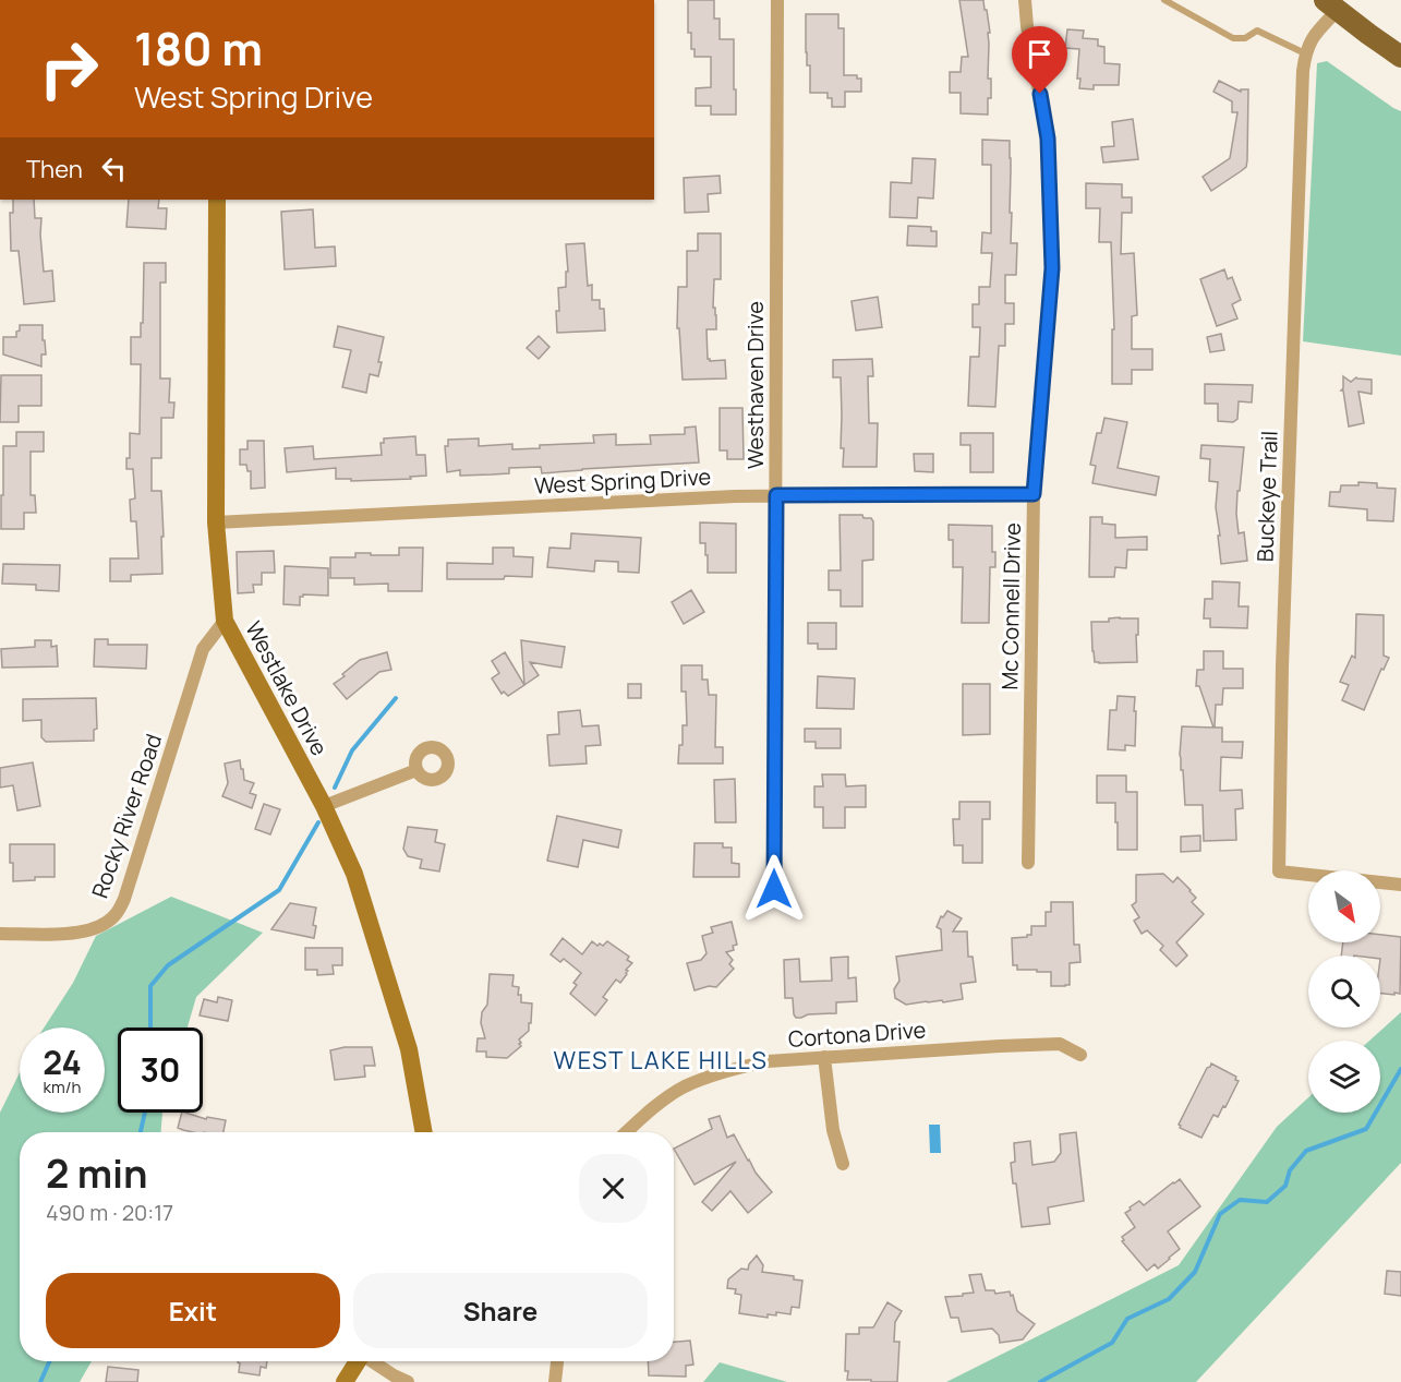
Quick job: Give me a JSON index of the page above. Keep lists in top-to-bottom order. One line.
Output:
{"streets":{"street":["Westhaven Drive","West Spring Drive","Buckeye Trail","Mc Connell Drive","Westlake Drive","Rocky River Road","Cortona Drive"]},"crossings":[["Westhaven Drive","West Spring Drive"],["West Spring Drive","Mc Connell Drive"],["West Spring Drive","Westlake Drive"],["Westlake Drive","Rocky River Road"]],"districts":["WEST LAKE HILLS"],"north":"bottom right","page":{"turn":["180 m","West Spring Drive"],"then":"Then","speed":"24 km/h","limit":"30","heading":["2 min","490 m · 20:17"],"buttons":["Exit","Share"]}}
